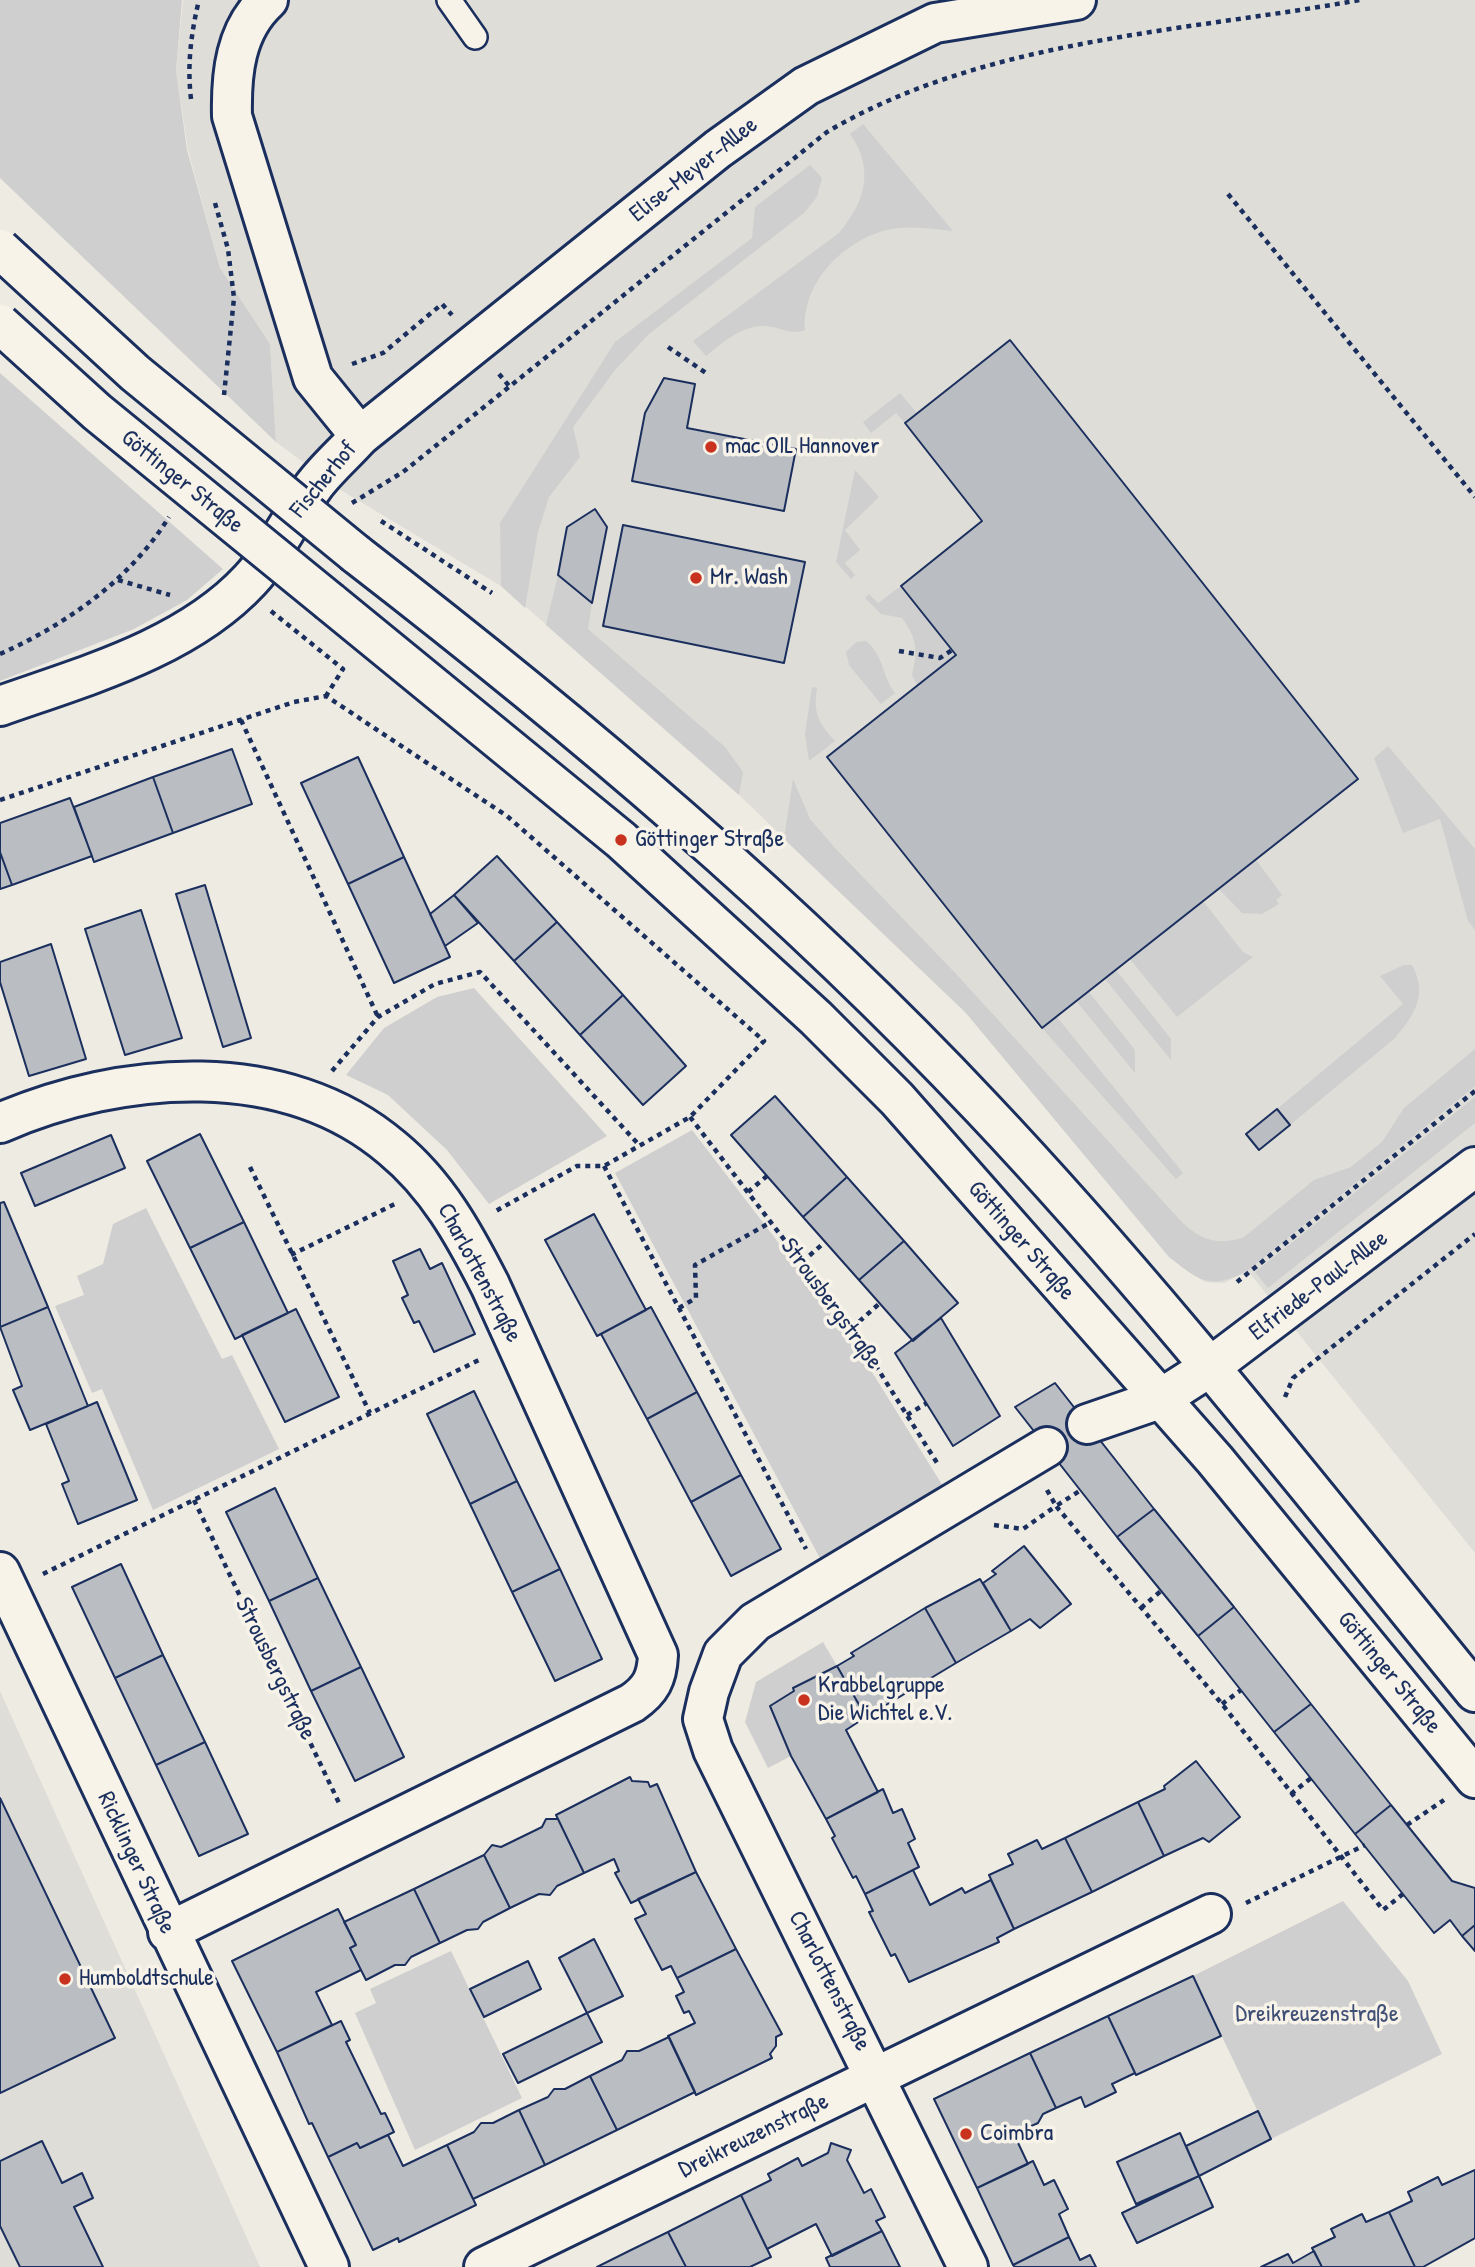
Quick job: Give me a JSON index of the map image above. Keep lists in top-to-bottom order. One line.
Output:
{"streets":{"street":["Elise-Meyer-Allee","Fischerhof","Göttinger Straße","Charlottenstraße","Elfriede-Paul-Allee","Ricklinger Straße","Dreikreuzenstraße"],"path":["Strousbergstraße"]},"crossings":[["Elise-Meyer-Allee","Fischerhof"],["Göttinger Straße","Elfriede-Paul-Allee"],["Charlottenstraße","Strousbergstraße"],["Charlottenstraße","Dreikreuzenstraße"]],"parks":["Dreikreuzenstraße"],"places":["mac OIL Hannover","Mr. Wash","Göttinger Straße","Krabbelgruppe Die Wichtel e.V.","Humboldtschule","Coimbra"]}
